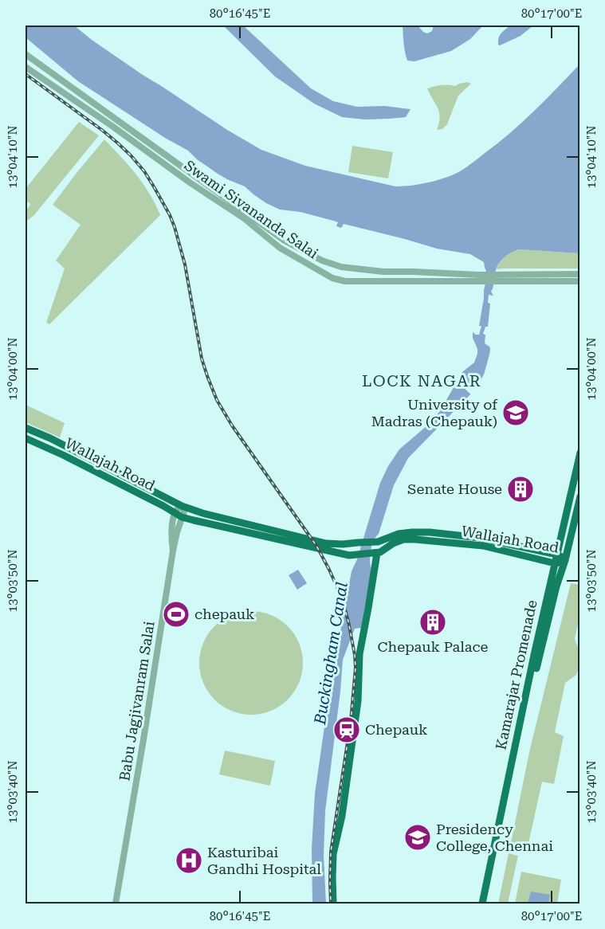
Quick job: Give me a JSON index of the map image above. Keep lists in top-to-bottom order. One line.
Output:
{"streets":{"main road":["Wallajah Road","Kamarajar Promenade"],"street":["Swami Sivananda Salai","Babu Jagjivanram Salai"]},"crossings":[["Wallajah Road","Kamarajar Promenade"],["Wallajah Road","Babu Jagjivanram Salai"]],"districts":["LOCK NAGAR"],"water":["Buckingham Canal"],"places":{"school or university":["University of Madras (Chepauk)","Presidency College, Chennai"],"building":["Senate House","Chepauk Palace"],"sports":["chepauk"],"station":["Chepauk"],"hospital":["Kasturibai Gandhi Hospital"]},"coordinates":["80°16'45\"E","80°17'00\"E","13°04'10\"N","13°04'00\"N","13°03'50\"N","13°03'40\"N"]}
